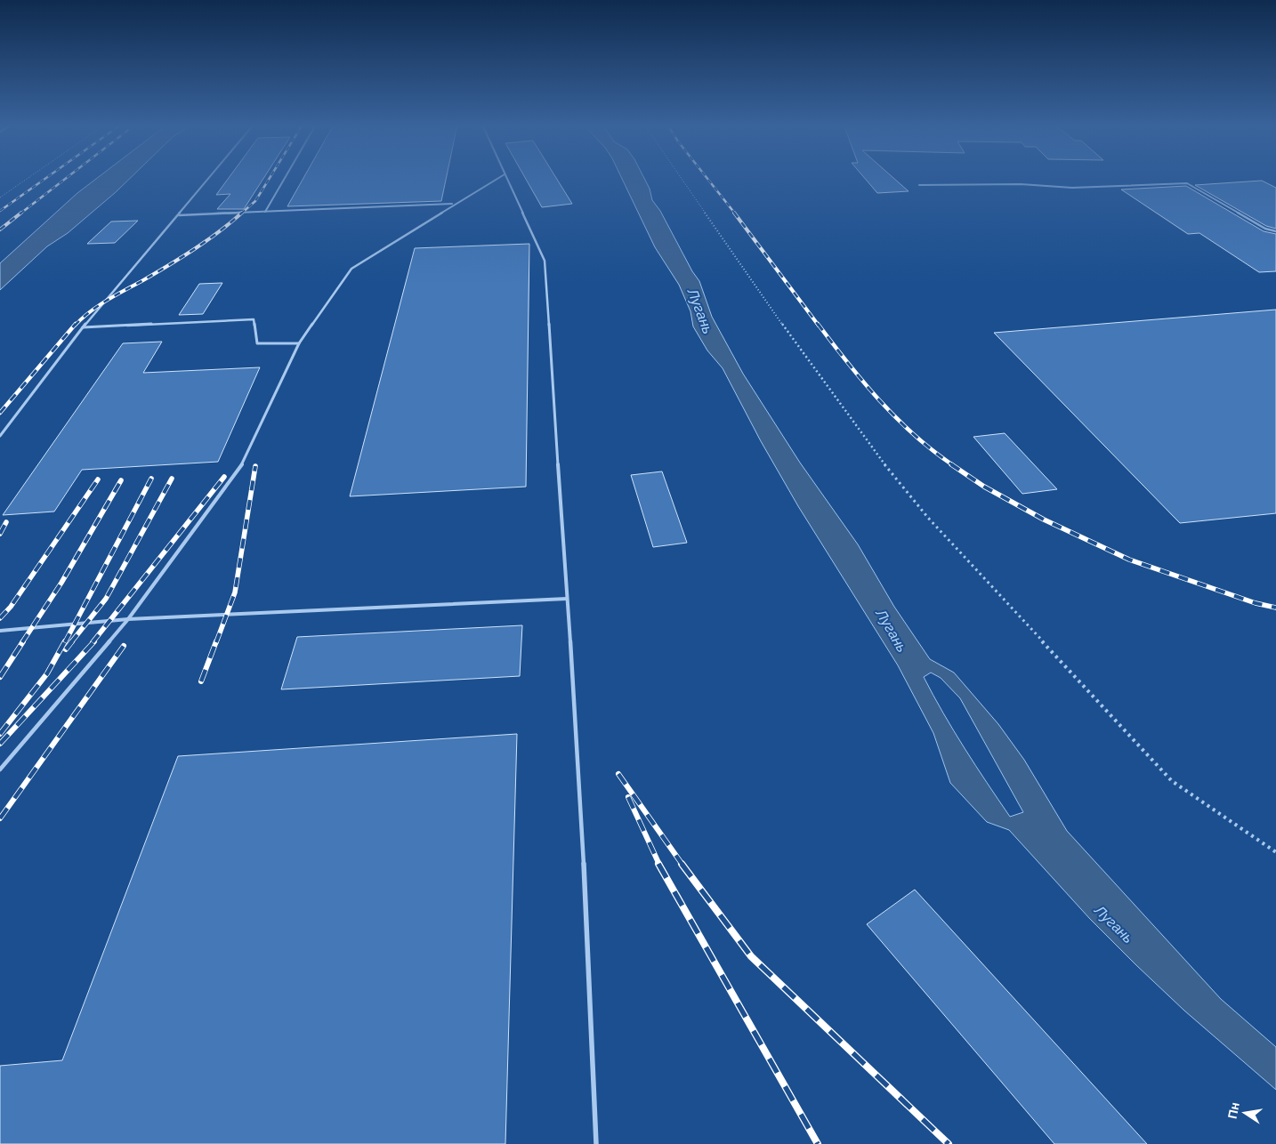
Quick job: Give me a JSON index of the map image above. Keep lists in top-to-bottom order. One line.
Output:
{"water":["Лугань"],"north":"left"}
